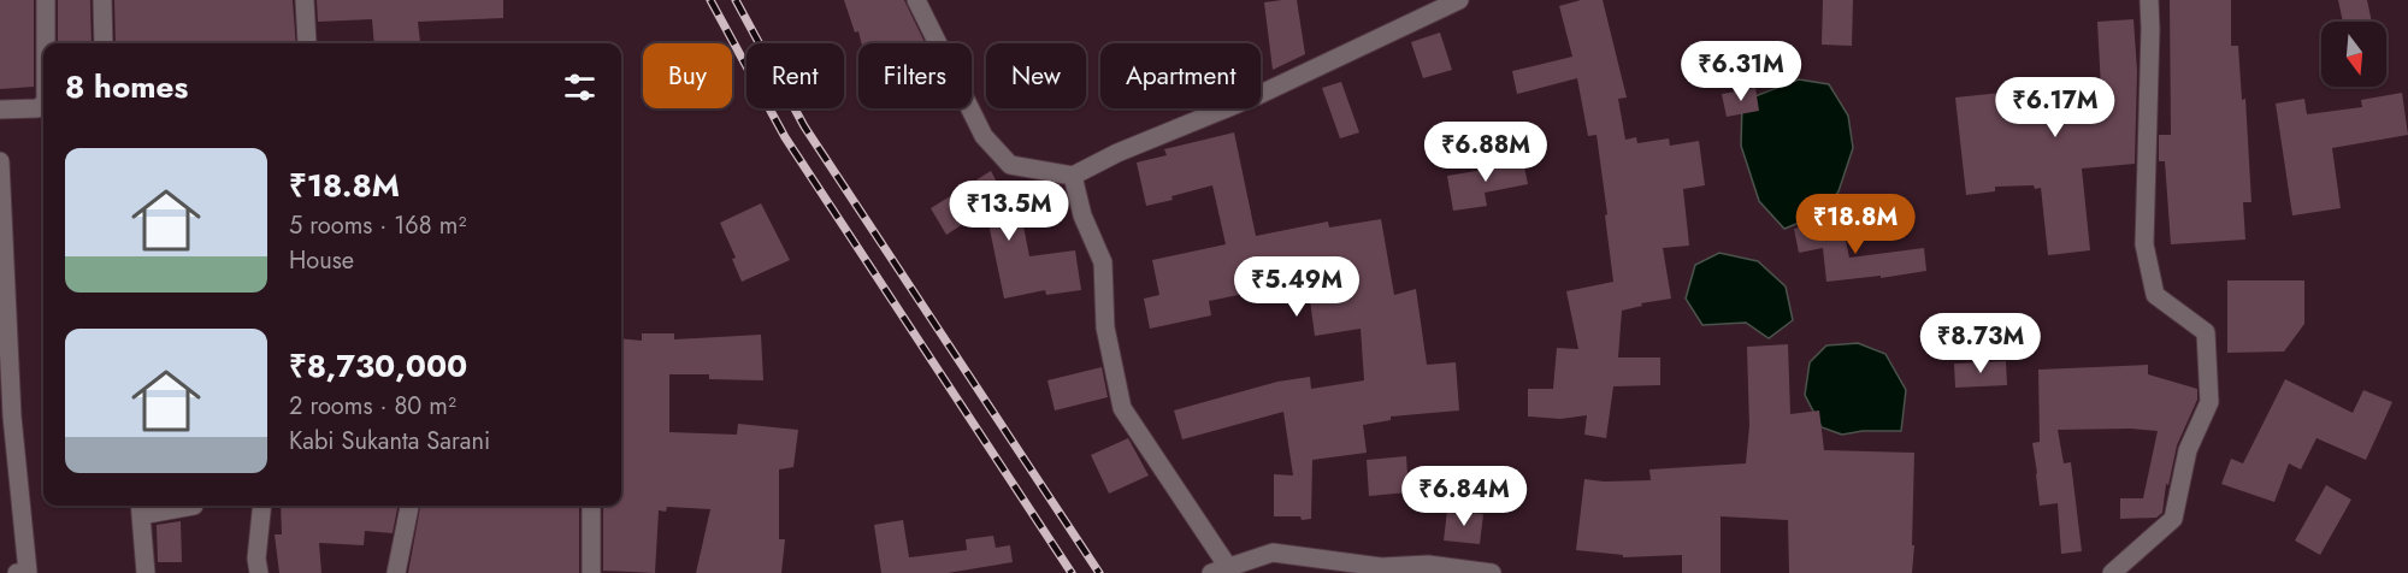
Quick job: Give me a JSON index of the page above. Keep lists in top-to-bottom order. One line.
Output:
{"north":"bottom","page":{"price":["₹6.31M","₹6.17M","₹6.88M","₹13.5M","₹18.8M","₹5.49M","₹8.73M","₹6.84M"],"chip":["Buy","Rent","Filters","New","Apartment"],"heading":"8 homes","list":[{"name":"₹18.8M","note":"5 rooms · 168 m² · House"},{"name":"₹8,730,000","note":"2 rooms · 80 m² · Kabi Sukanta Sarani"}]}}
